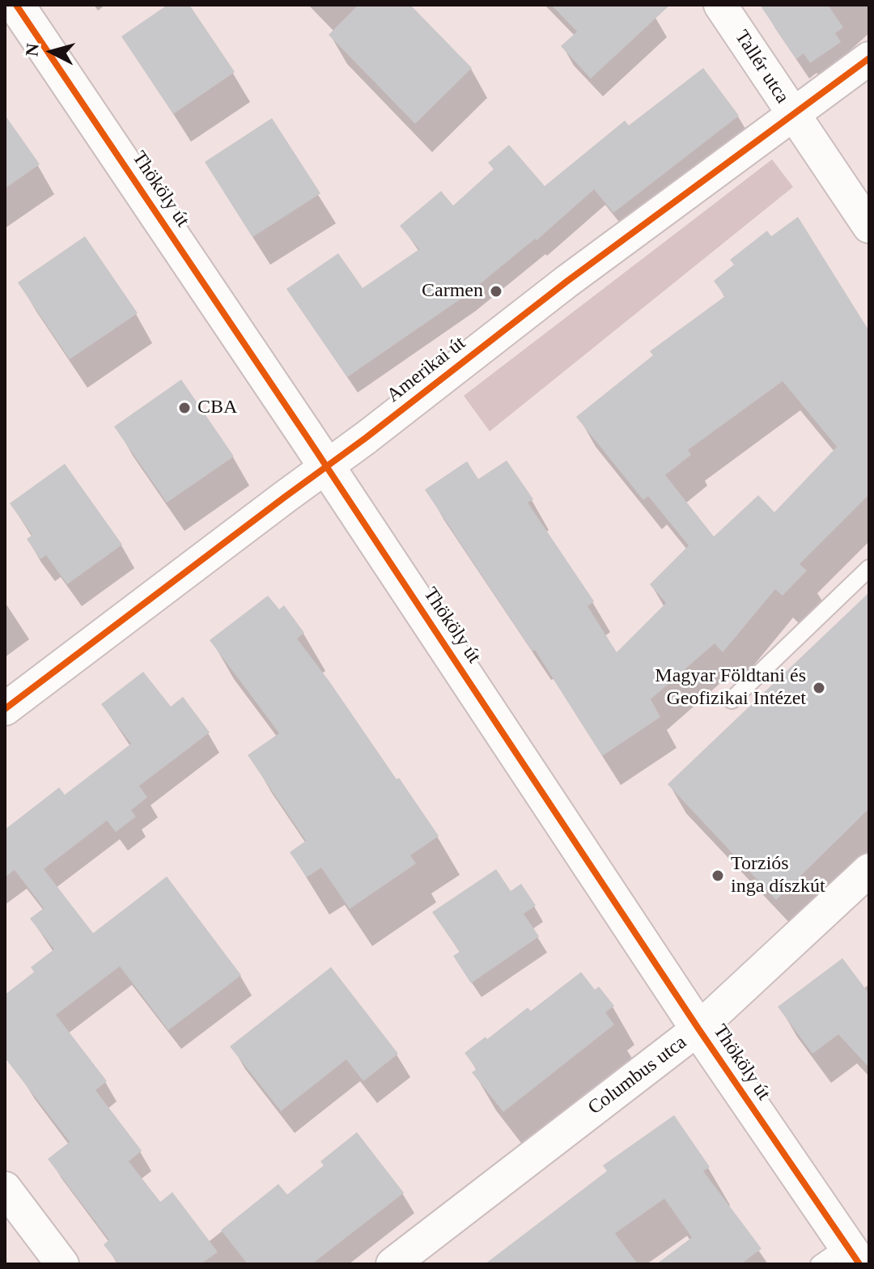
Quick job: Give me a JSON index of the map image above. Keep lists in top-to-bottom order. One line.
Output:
{"streets":{"main road":["Thököly út"],"street":["Tallér utca","Amerikai út","Columbus utca"]},"crossings":[["Tallér utca","Amerikai út"],["Thököly út","Amerikai út"],["Thököly út","Columbus utca"]],"places":["Carmen","CBA","Magyar Földtani és Geofizikai Intézet","Torziós inga díszkút"],"north":"left"}
